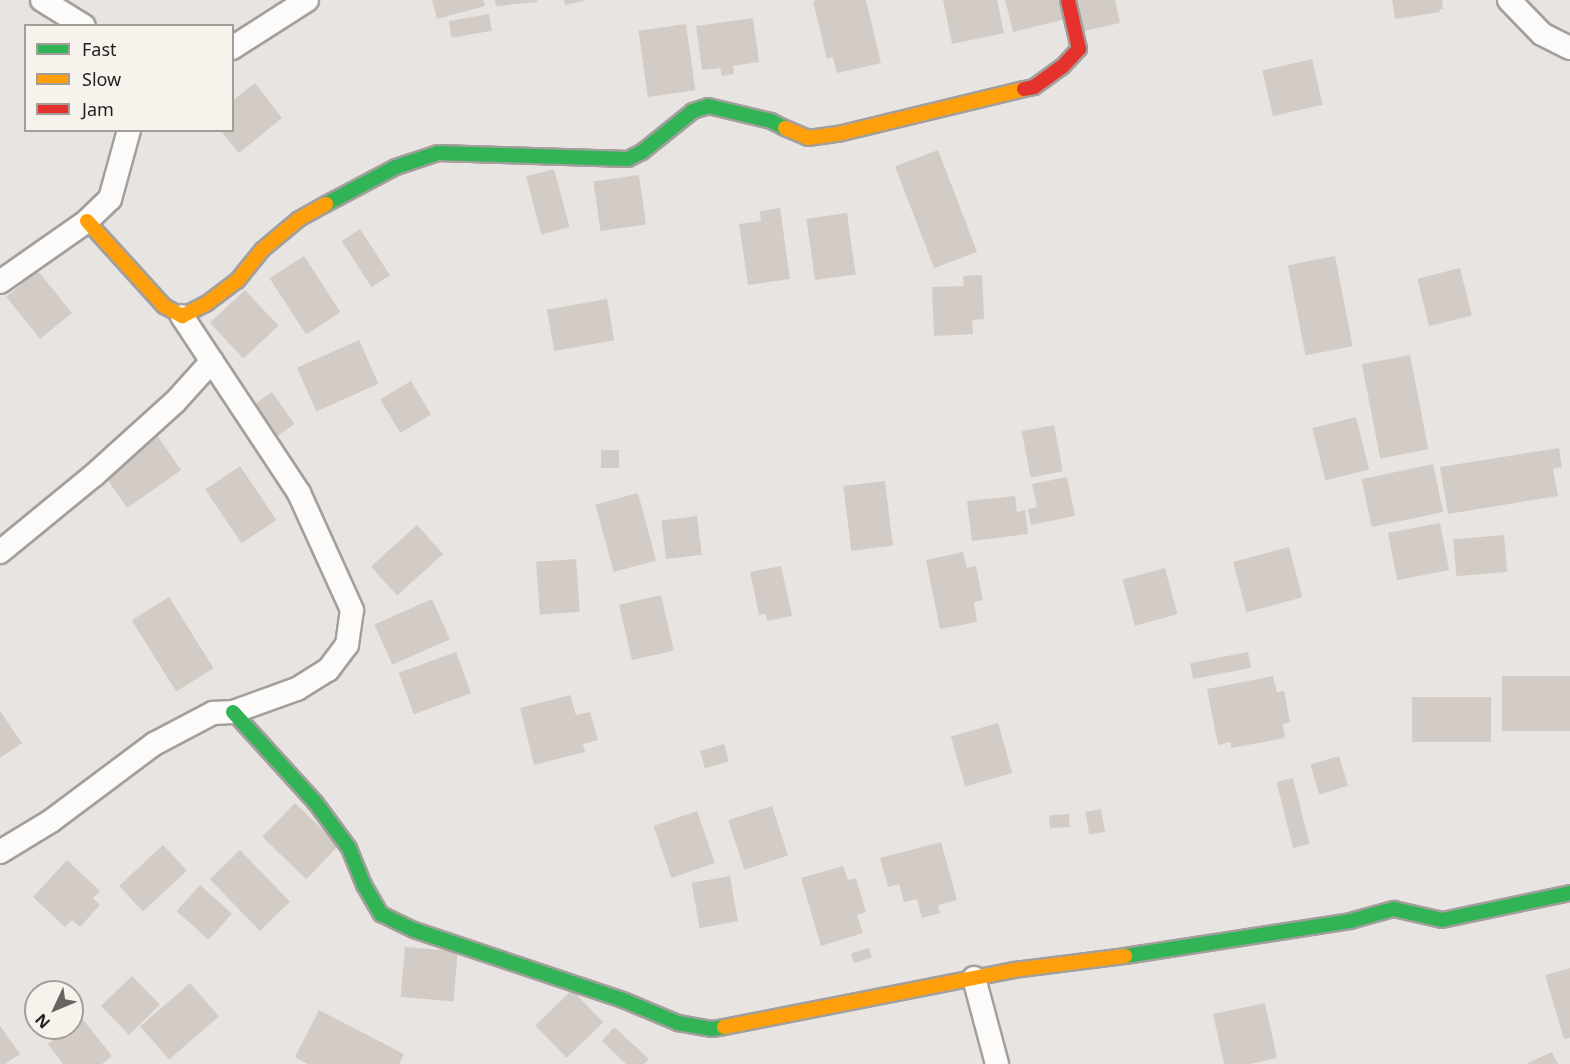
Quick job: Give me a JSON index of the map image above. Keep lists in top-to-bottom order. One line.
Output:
{"legend":["Fast","Slow","Jam"],"north":"bottom left"}
